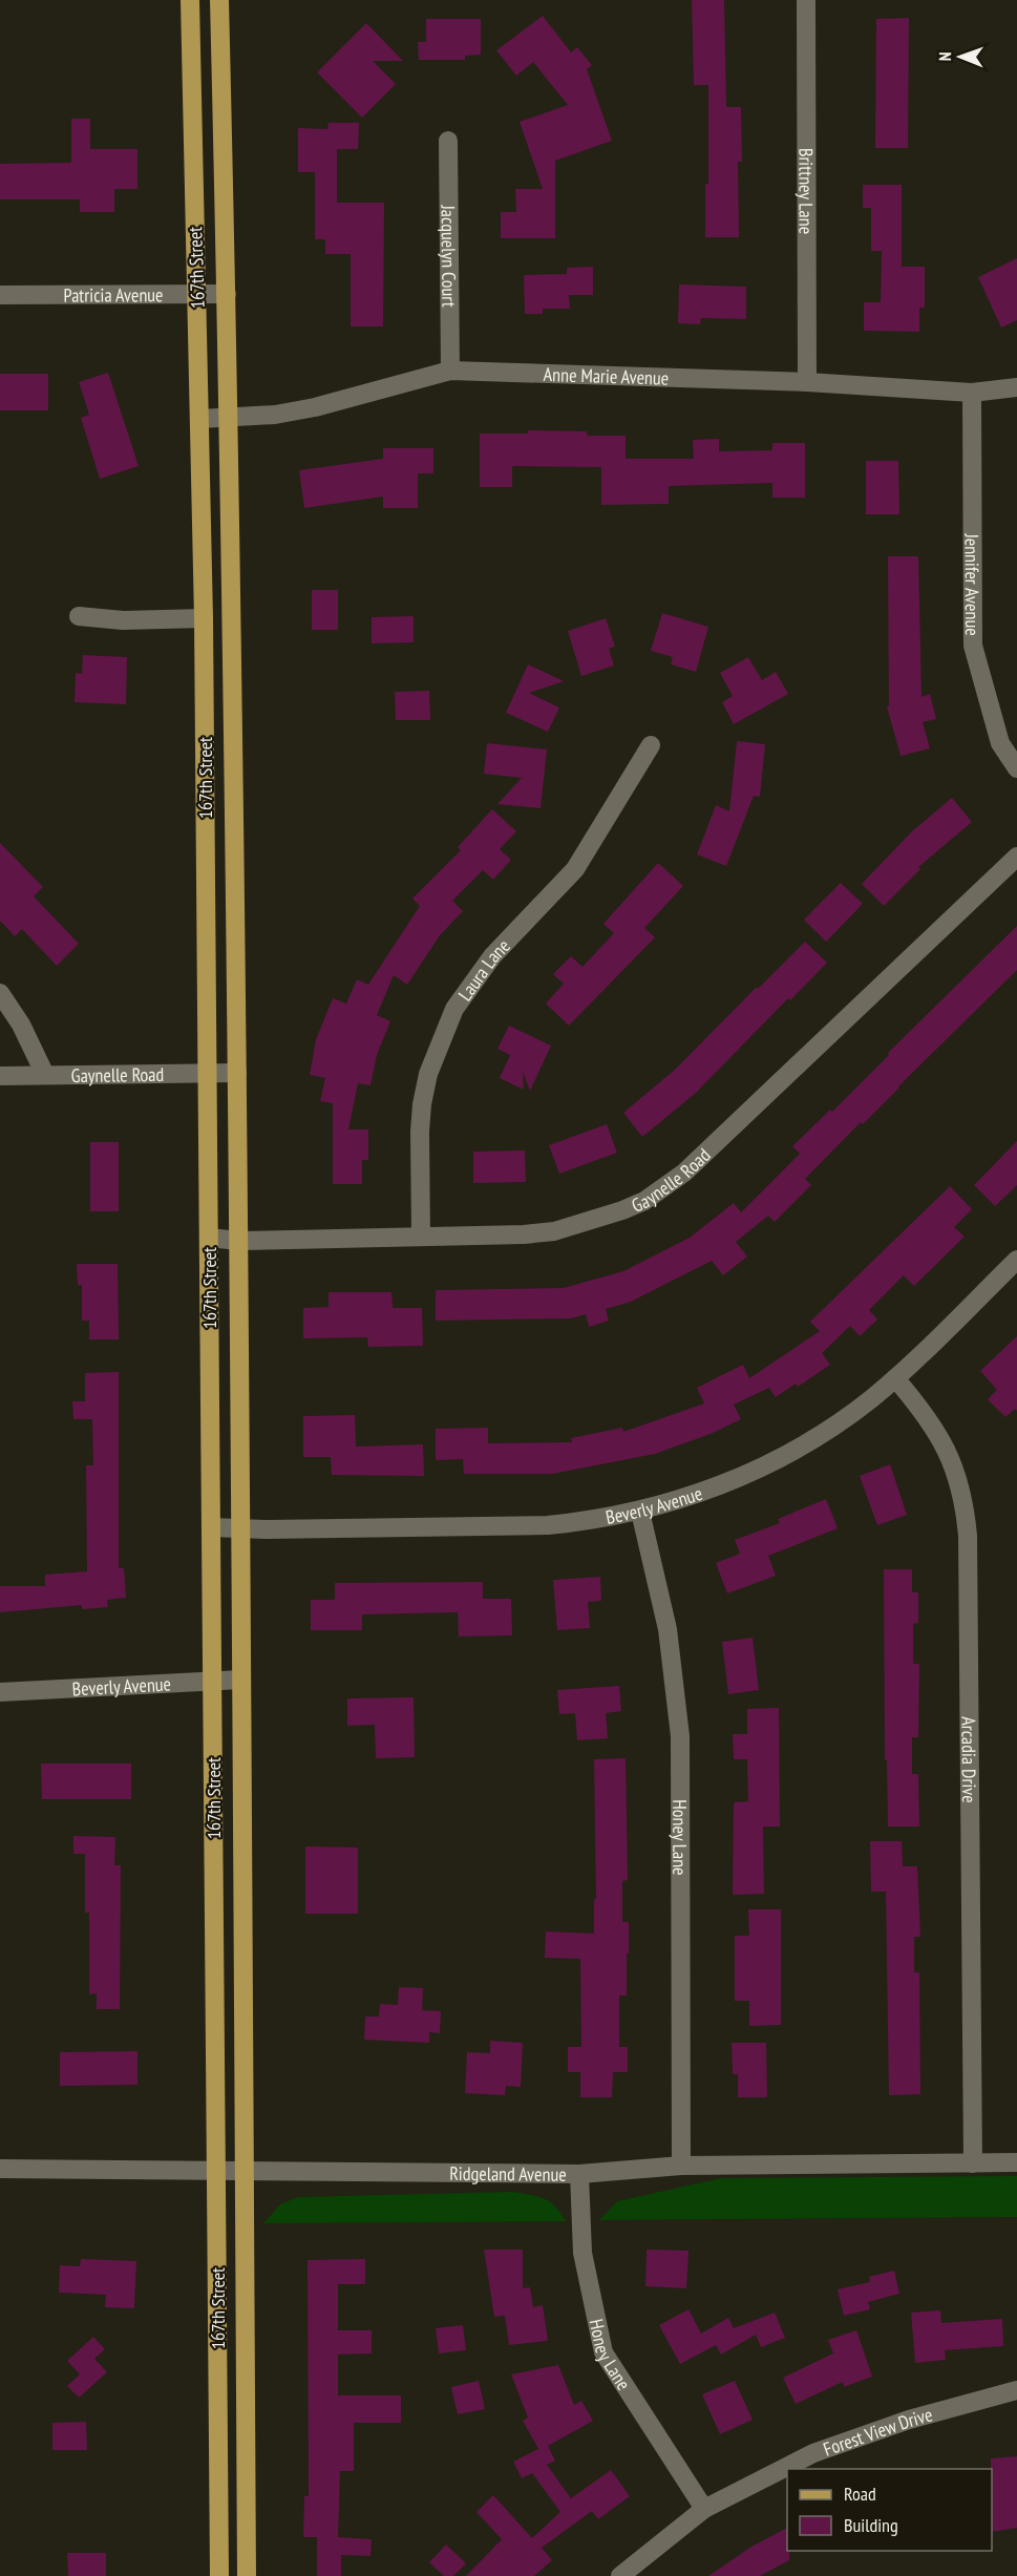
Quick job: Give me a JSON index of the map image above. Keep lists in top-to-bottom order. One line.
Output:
{"streets":{"main road":["167th Street"],"street":["Brittney Lane","Jacquelyn Court","Patricia Avenue","Anne Marie Avenue","Jennifer Avenue","Laura Lane","Gaynelle Road","Beverly Avenue","Arcadia Drive","Honey Lane","Ridgeland Avenue","Forest View Drive"]},"crossings":[["Brittney Lane","Anne Marie Avenue"],["Jacquelyn Court","Anne Marie Avenue"],["167th Street","Patricia Avenue"],["167th Street","Anne Marie Avenue"],["167th Street","Gaynelle Road"],["167th Street","Beverly Avenue"],["167th Street","Ridgeland Avenue"],["Anne Marie Avenue","Jennifer Avenue"],["Laura Lane","Gaynelle Road"],["Beverly Avenue","Arcadia Drive"],["Beverly Avenue","Honey Lane"],["Arcadia Drive","Ridgeland Avenue"],["Honey Lane","Ridgeland Avenue"],["Honey Lane","Forest View Drive"]],"legend":["Road","Building"],"north":"left"}
